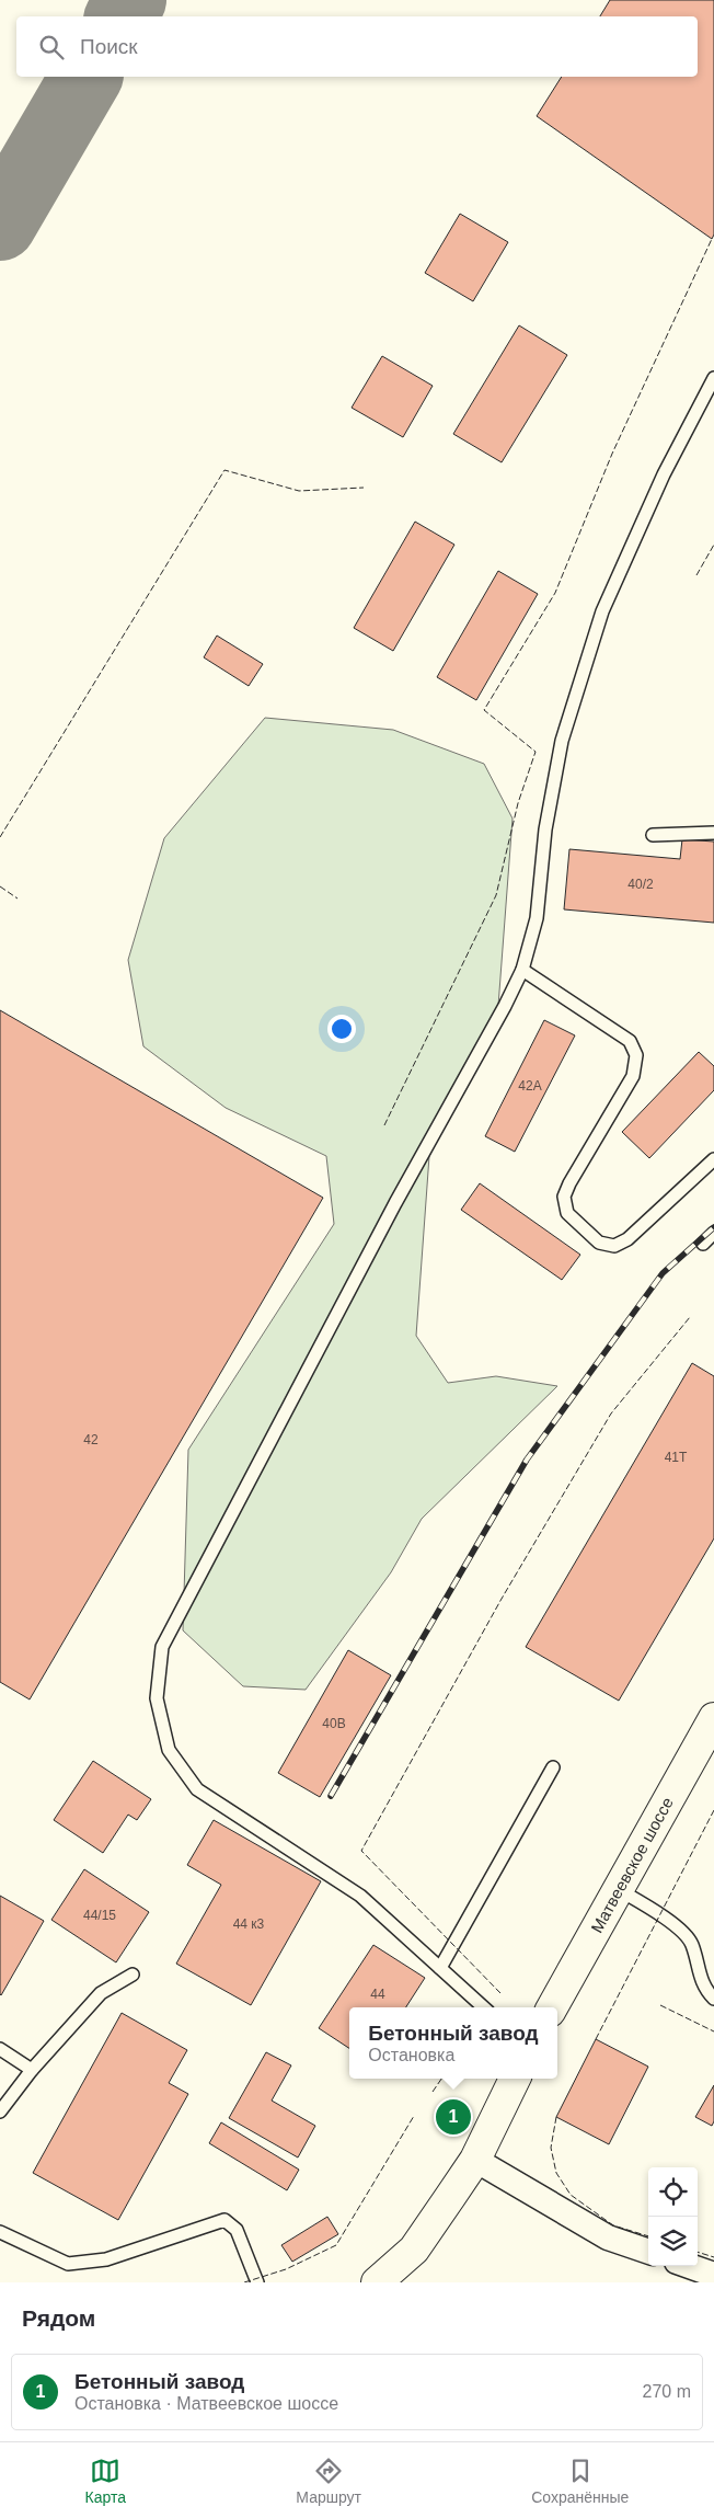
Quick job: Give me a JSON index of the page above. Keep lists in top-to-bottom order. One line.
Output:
{"streets":{"main road":["Матвеевское шоссе"]},"house_numbers":["40/2","42А","42","41Т","40В","44/15","44 к3","44"],"page":{"search":"Поиск","popup":["Бетонный завод","Остановка"],"pins":"1","heading":"Рядом","list":[{"mark":"1","name":"Бетонный завод","note":"Остановка · Матвеевское шоссе","value":"270 m"}],"nav":["Карта","Маршрут","Сохранённые"]}}
